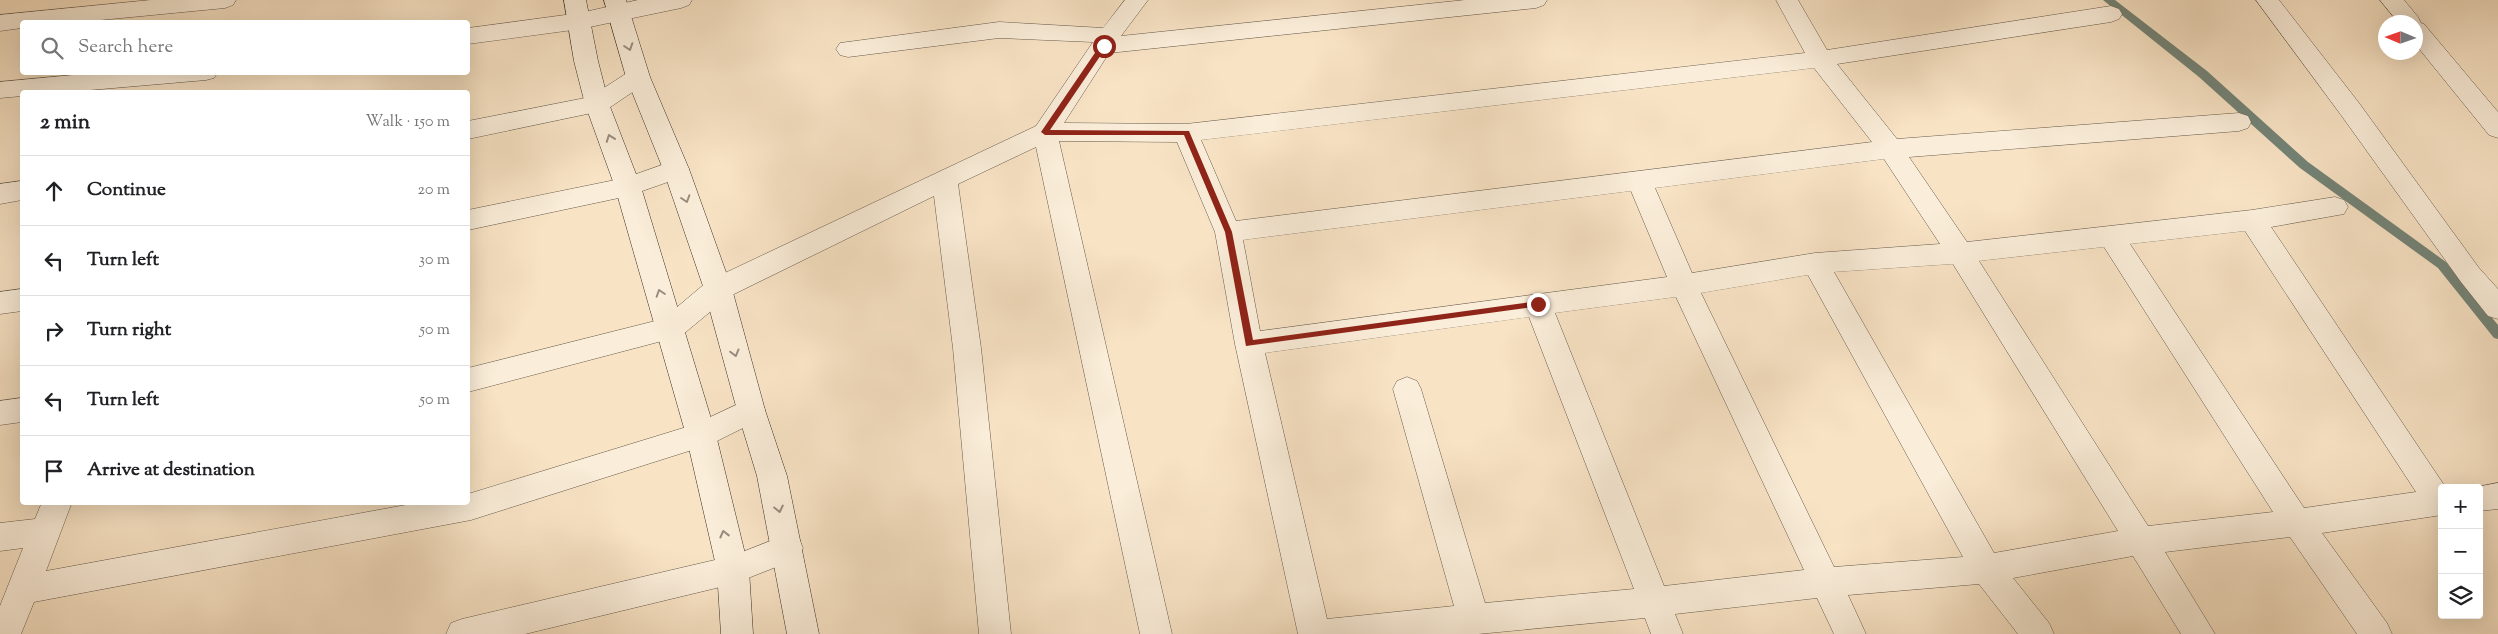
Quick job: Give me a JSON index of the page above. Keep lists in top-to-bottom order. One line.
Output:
{"north":"left","page":{"search":"Search here","heading":["2 min","Walk · 150 m"],"list":[["Continue","20 m"],["Turn left","30 m"],["Turn right","50 m"],["Turn left","50 m"],"Arrive at destination"],"map_buttons":["+","−"]}}
